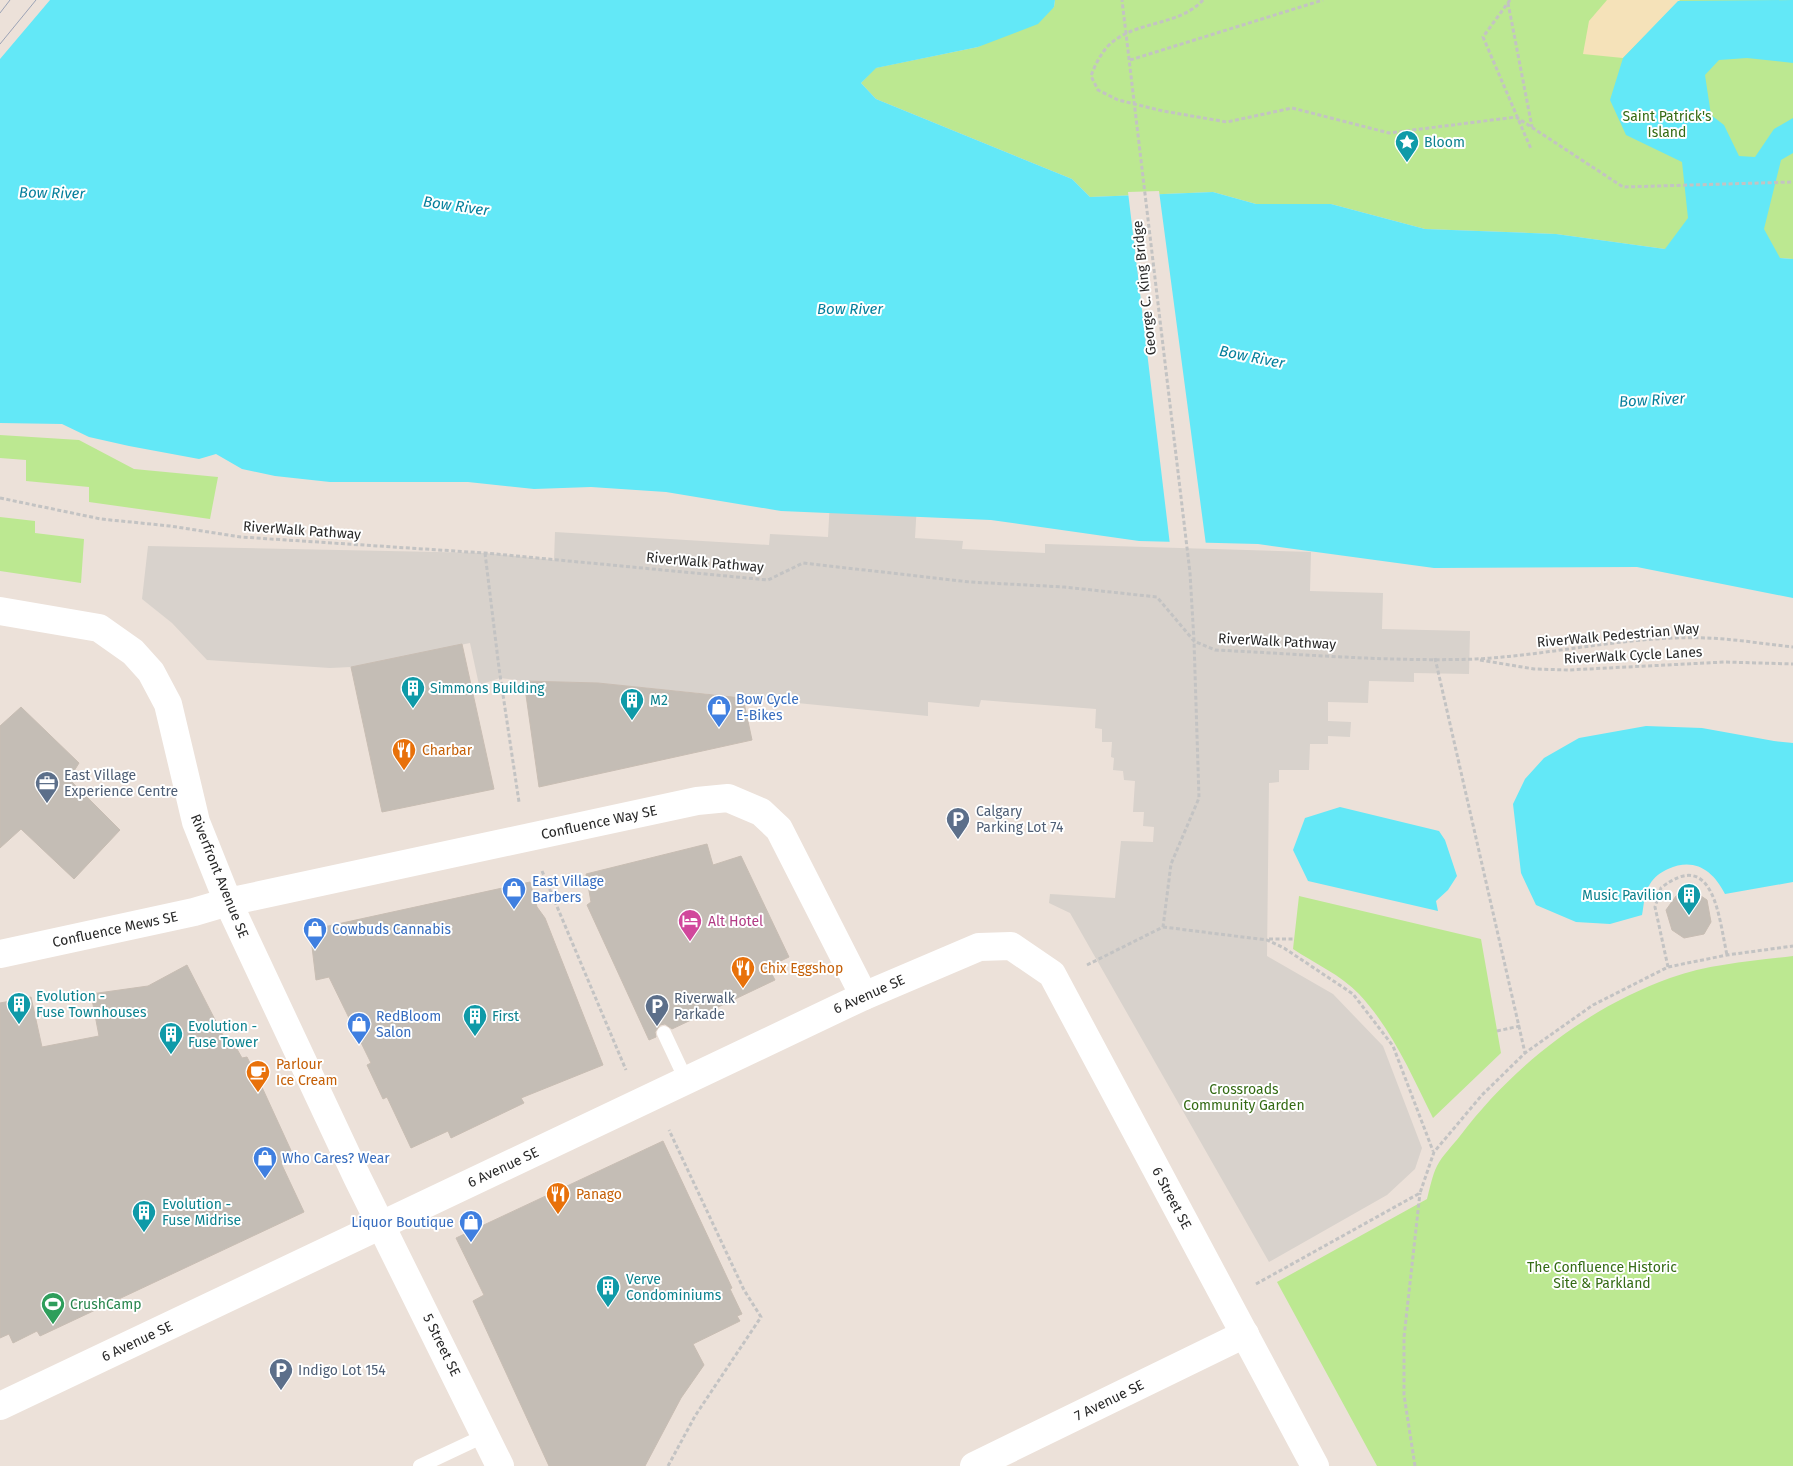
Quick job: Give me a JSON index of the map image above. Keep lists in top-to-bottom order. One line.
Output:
{"streets":{"street":["Confluence Way SE","Riverfront Avenue SE","Confluence Mews SE","6 Avenue SE","6 Street SE","5 Street SE","7 Avenue SE"],"path":["George C. King Bridge","RiverWalk Pathway","RiverWalk Pedestrian Way","RiverWalk Cycle Lanes"]},"crossings":[["George C. King Bridge","RiverWalk Pathway"],["RiverWalk Pathway","RiverWalk Pedestrian Way"],["RiverWalk Pathway","RiverWalk Cycle Lanes"],["RiverWalk Pedestrian Way","RiverWalk Cycle Lanes"],["Confluence Way SE","Riverfront Avenue SE"],["Confluence Way SE","Confluence Mews SE"],["Confluence Way SE","6 Avenue SE"],["Riverfront Avenue SE","Confluence Mews SE"],["Riverfront Avenue SE","6 Avenue SE"],["Riverfront Avenue SE","5 Street SE"],["6 Avenue SE","6 Street SE"],["6 Avenue SE","5 Street SE"],["6 Street SE","7 Avenue SE"]],"water":["Bow River"],"parks":["Saint Patrick's Island","Crossroads Community Garden","The Confluence Historic Site & Parkland"],"places":{"place":["Bloom"],"building":["Simmons Building","M2","Music Pavilion","Evolution - Fuse Townhouses","First","Evolution - Fuse Tower","Evolution - Fuse Midrise","Verve Condominiums"],"shop":["Bow Cycle E-Bikes","East Village Barbers","Cowbuds Cannabis","RedBloom Salon","Who Cares? Wear","Liquor Boutique"],"restaurant":["Charbar","Chix Eggshop","Panago"],"office":["East Village Experience Centre"],"parking":["Calgary Parking Lot 74","Riverwalk Parkade","Indigo Lot 154"],"hotel":["Alt Hotel"],"cafe":["Parlour Ice Cream"],"sports":["CrushCamp"]}}
